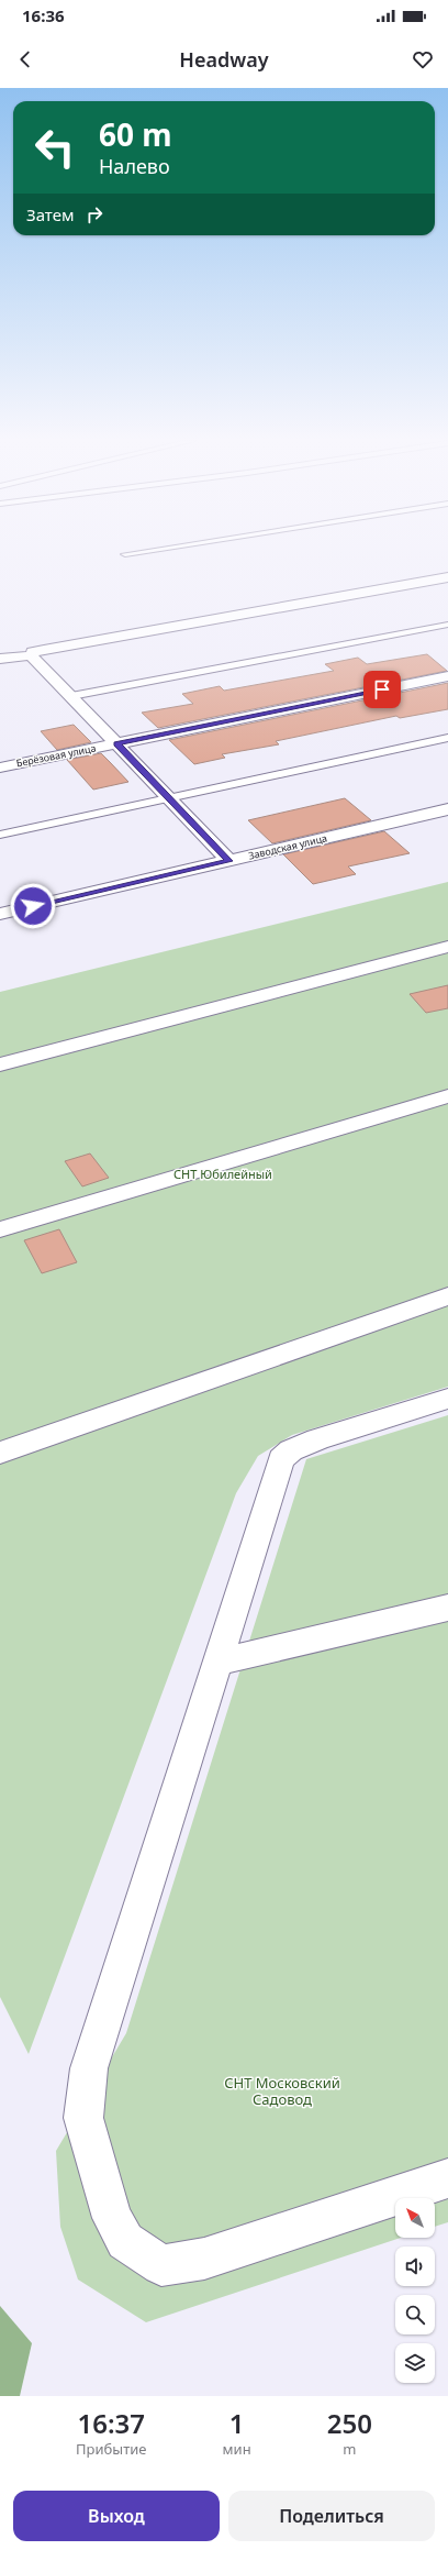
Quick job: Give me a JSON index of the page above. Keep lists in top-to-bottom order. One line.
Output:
{"streets":{"street":["Берёзовая улица","Заводская улица"]},"parks":["СНТ Юбилейный","СНТ Московский Садовод"],"north":"top left","page":{"status":"16:36","header":"Headway","turn":["60 m","Налево"],"then":"Затем","eta":["16:37","Прибытие","1","мин","250","m"],"buttons":["Выход","Поделиться"]}}
